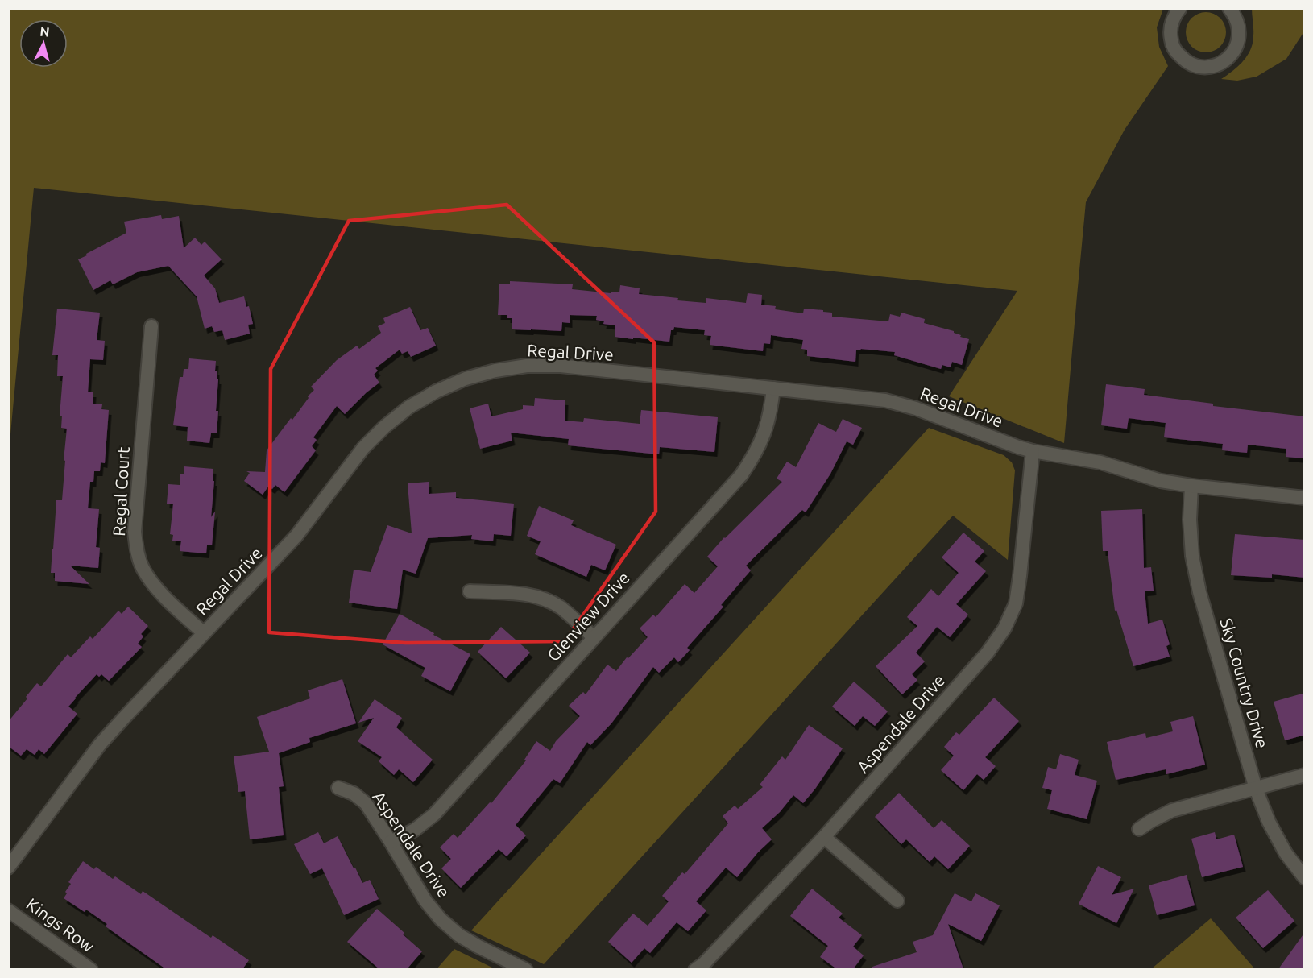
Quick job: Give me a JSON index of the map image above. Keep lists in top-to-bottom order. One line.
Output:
{"streets":{"street":["Regal Drive","Regal Court","Glenview Drive","Sky Country Drive","Aspendale Drive","Kings Row"]},"crossings":[["Regal Drive","Regal Court"],["Regal Drive","Glenview Drive"],["Regal Drive","Sky Country Drive"],["Regal Drive","Aspendale Drive"],["Glenview Drive","Aspendale Drive"]],"north":"top"}
